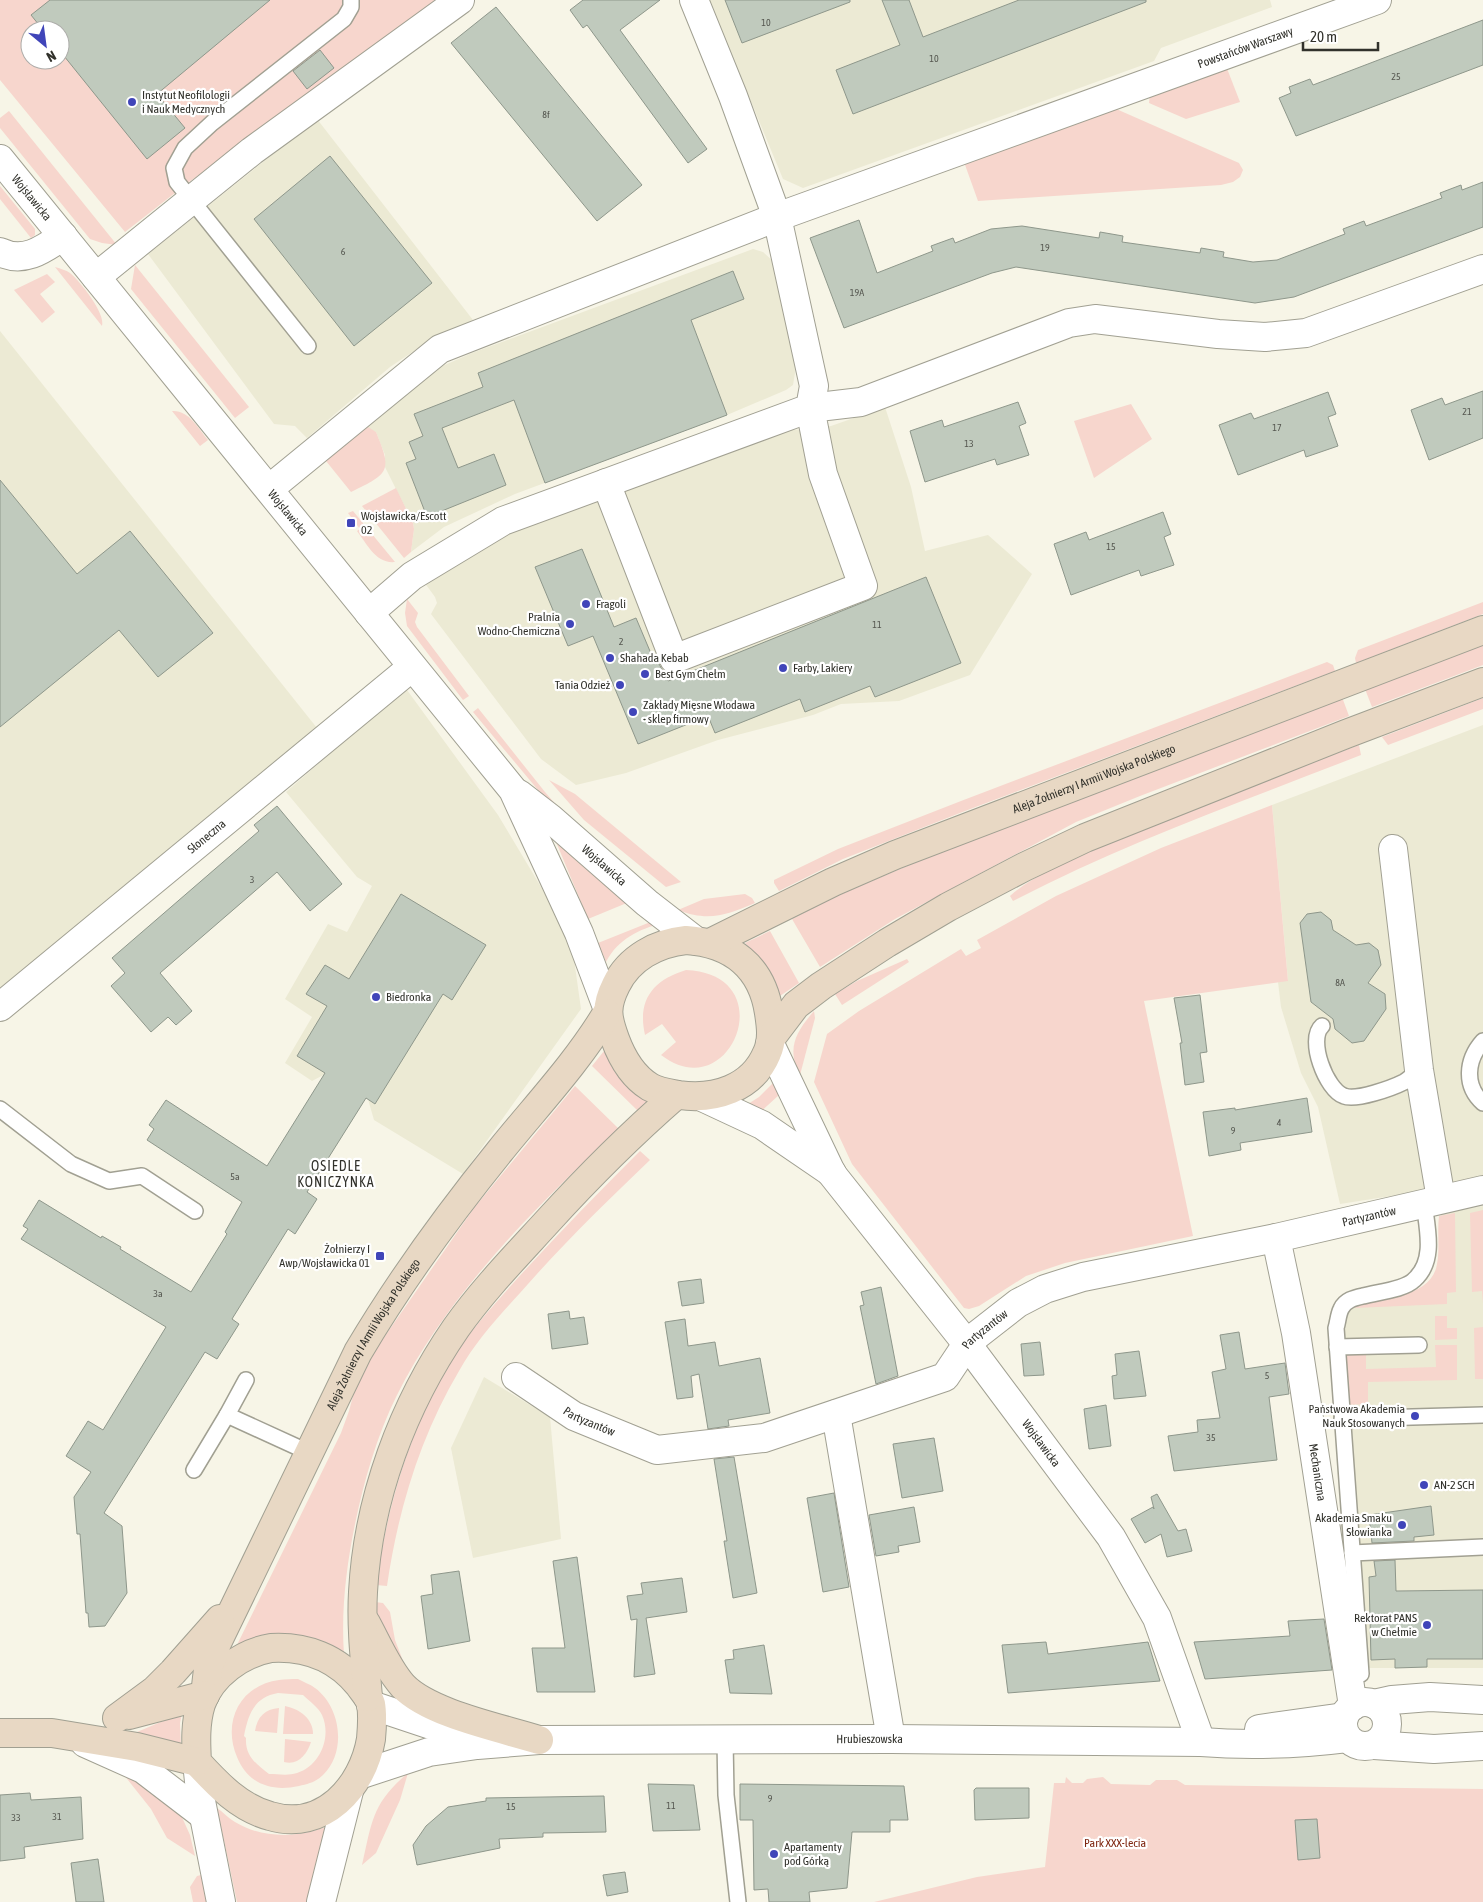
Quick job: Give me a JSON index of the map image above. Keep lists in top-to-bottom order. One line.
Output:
{"streets":{"main road":["Aleja Żołnierzy I Armii Wojska Polskiego"],"street":["Powstańców Warszawy","Wojsławicka","Słoneczna","Partyzantów","Mechaniczna","Hrubieszowska"]},"crossings":[["Powstańców Warszawy","Wojsławicka"],["Wojsławicka","Aleja Żołnierzy I Armii Wojska Polskiego"],["Wojsławicka","Słoneczna"],["Wojsławicka","Partyzantów"],["Wojsławicka","Hrubieszowska"],["Partyzantów","Mechaniczna"],["Mechaniczna","Hrubieszowska"]],"districts":["OSIEDLE KONICZYNKA"],"parks":["Park XXX-lecia"],"places":{"other":["Instytut Neofilologii i Nauk Medycznych","Fragoli","Pralnia Wodno-Chemiczna","Shahada Kebab","Farby, Lakiery","Best Gym Chełm","Tania Odzież","Zakłady Mięsne Włodawa - sklep firmowy","Biedronka","Państwowa Akademia Nauk Stosowanych","AN-2 SCH","Akademia Smaku Słowianka","Rektorat PANS w Chełmie","Apartamenty pod Górką"],"transit":["Wojsławicka/Escott 02","Żołnierzy I Awp/Wojsławicka 01"]},"house_numbers":["10","10","25","8f","19","6","19A","21","17","13","15","11","2","3","8A","4","9","5a","3a","5","35","9","11","15","31","33"],"scale_bar":"20 m","north":"bottom right"}
